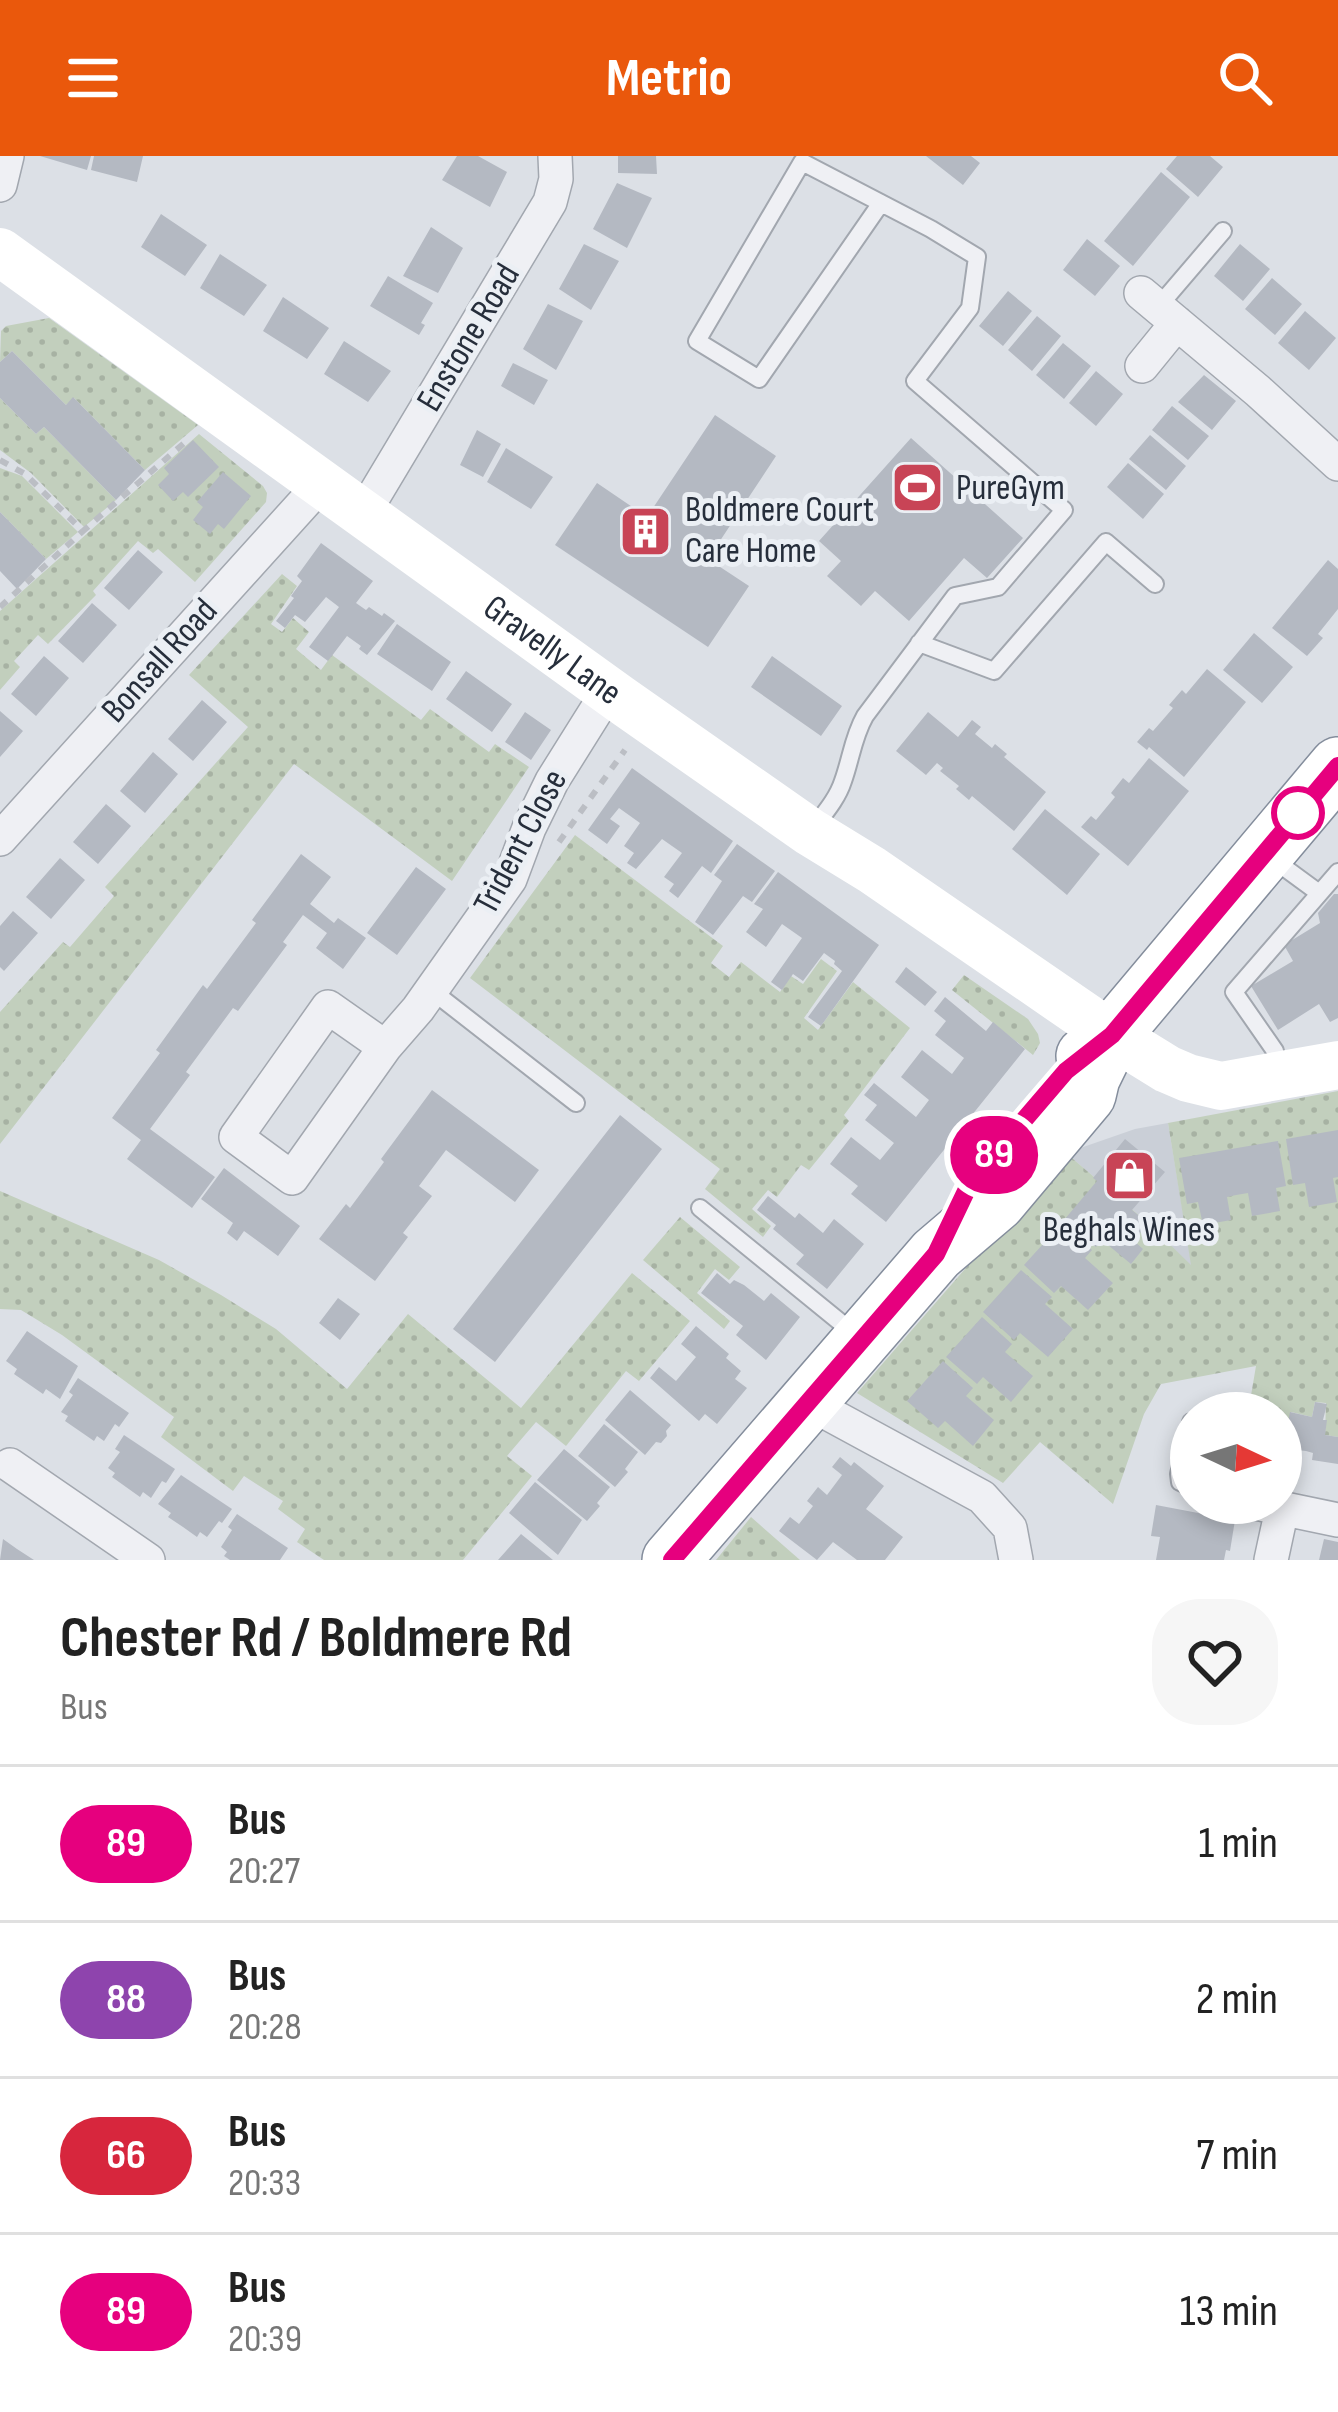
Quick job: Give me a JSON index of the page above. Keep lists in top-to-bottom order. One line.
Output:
{"streets":{"main road":["Gravelly Lane"],"street":["Enstone Road","Bonsall Road","Trident Close"]},"crossings":[["Enstone Road","Gravelly Lane"],["Gravelly Lane","Bonsall Road"],["Gravelly Lane","Trident Close"]],"places":{"sports":["PureGym"],"building":["Boldmere Court Care Home"],"shop":["Beghals Wines"]},"lines":["bus line 89"],"north":"right","page":{"header":"Metrio","on_map":"89","heading":["Chester Rd / Boldmere Rd","Bus"],"list":[{"mark":"89","name":"Bus","note":"20:27","value":"1 min"},{"mark":"88","name":"Bus","note":"20:28","value":"2 min"},{"mark":"66","name":"Bus","note":"20:33","value":"7 min"},{"mark":"89","name":"Bus","note":"20:39","value":"13 min"}]}}
